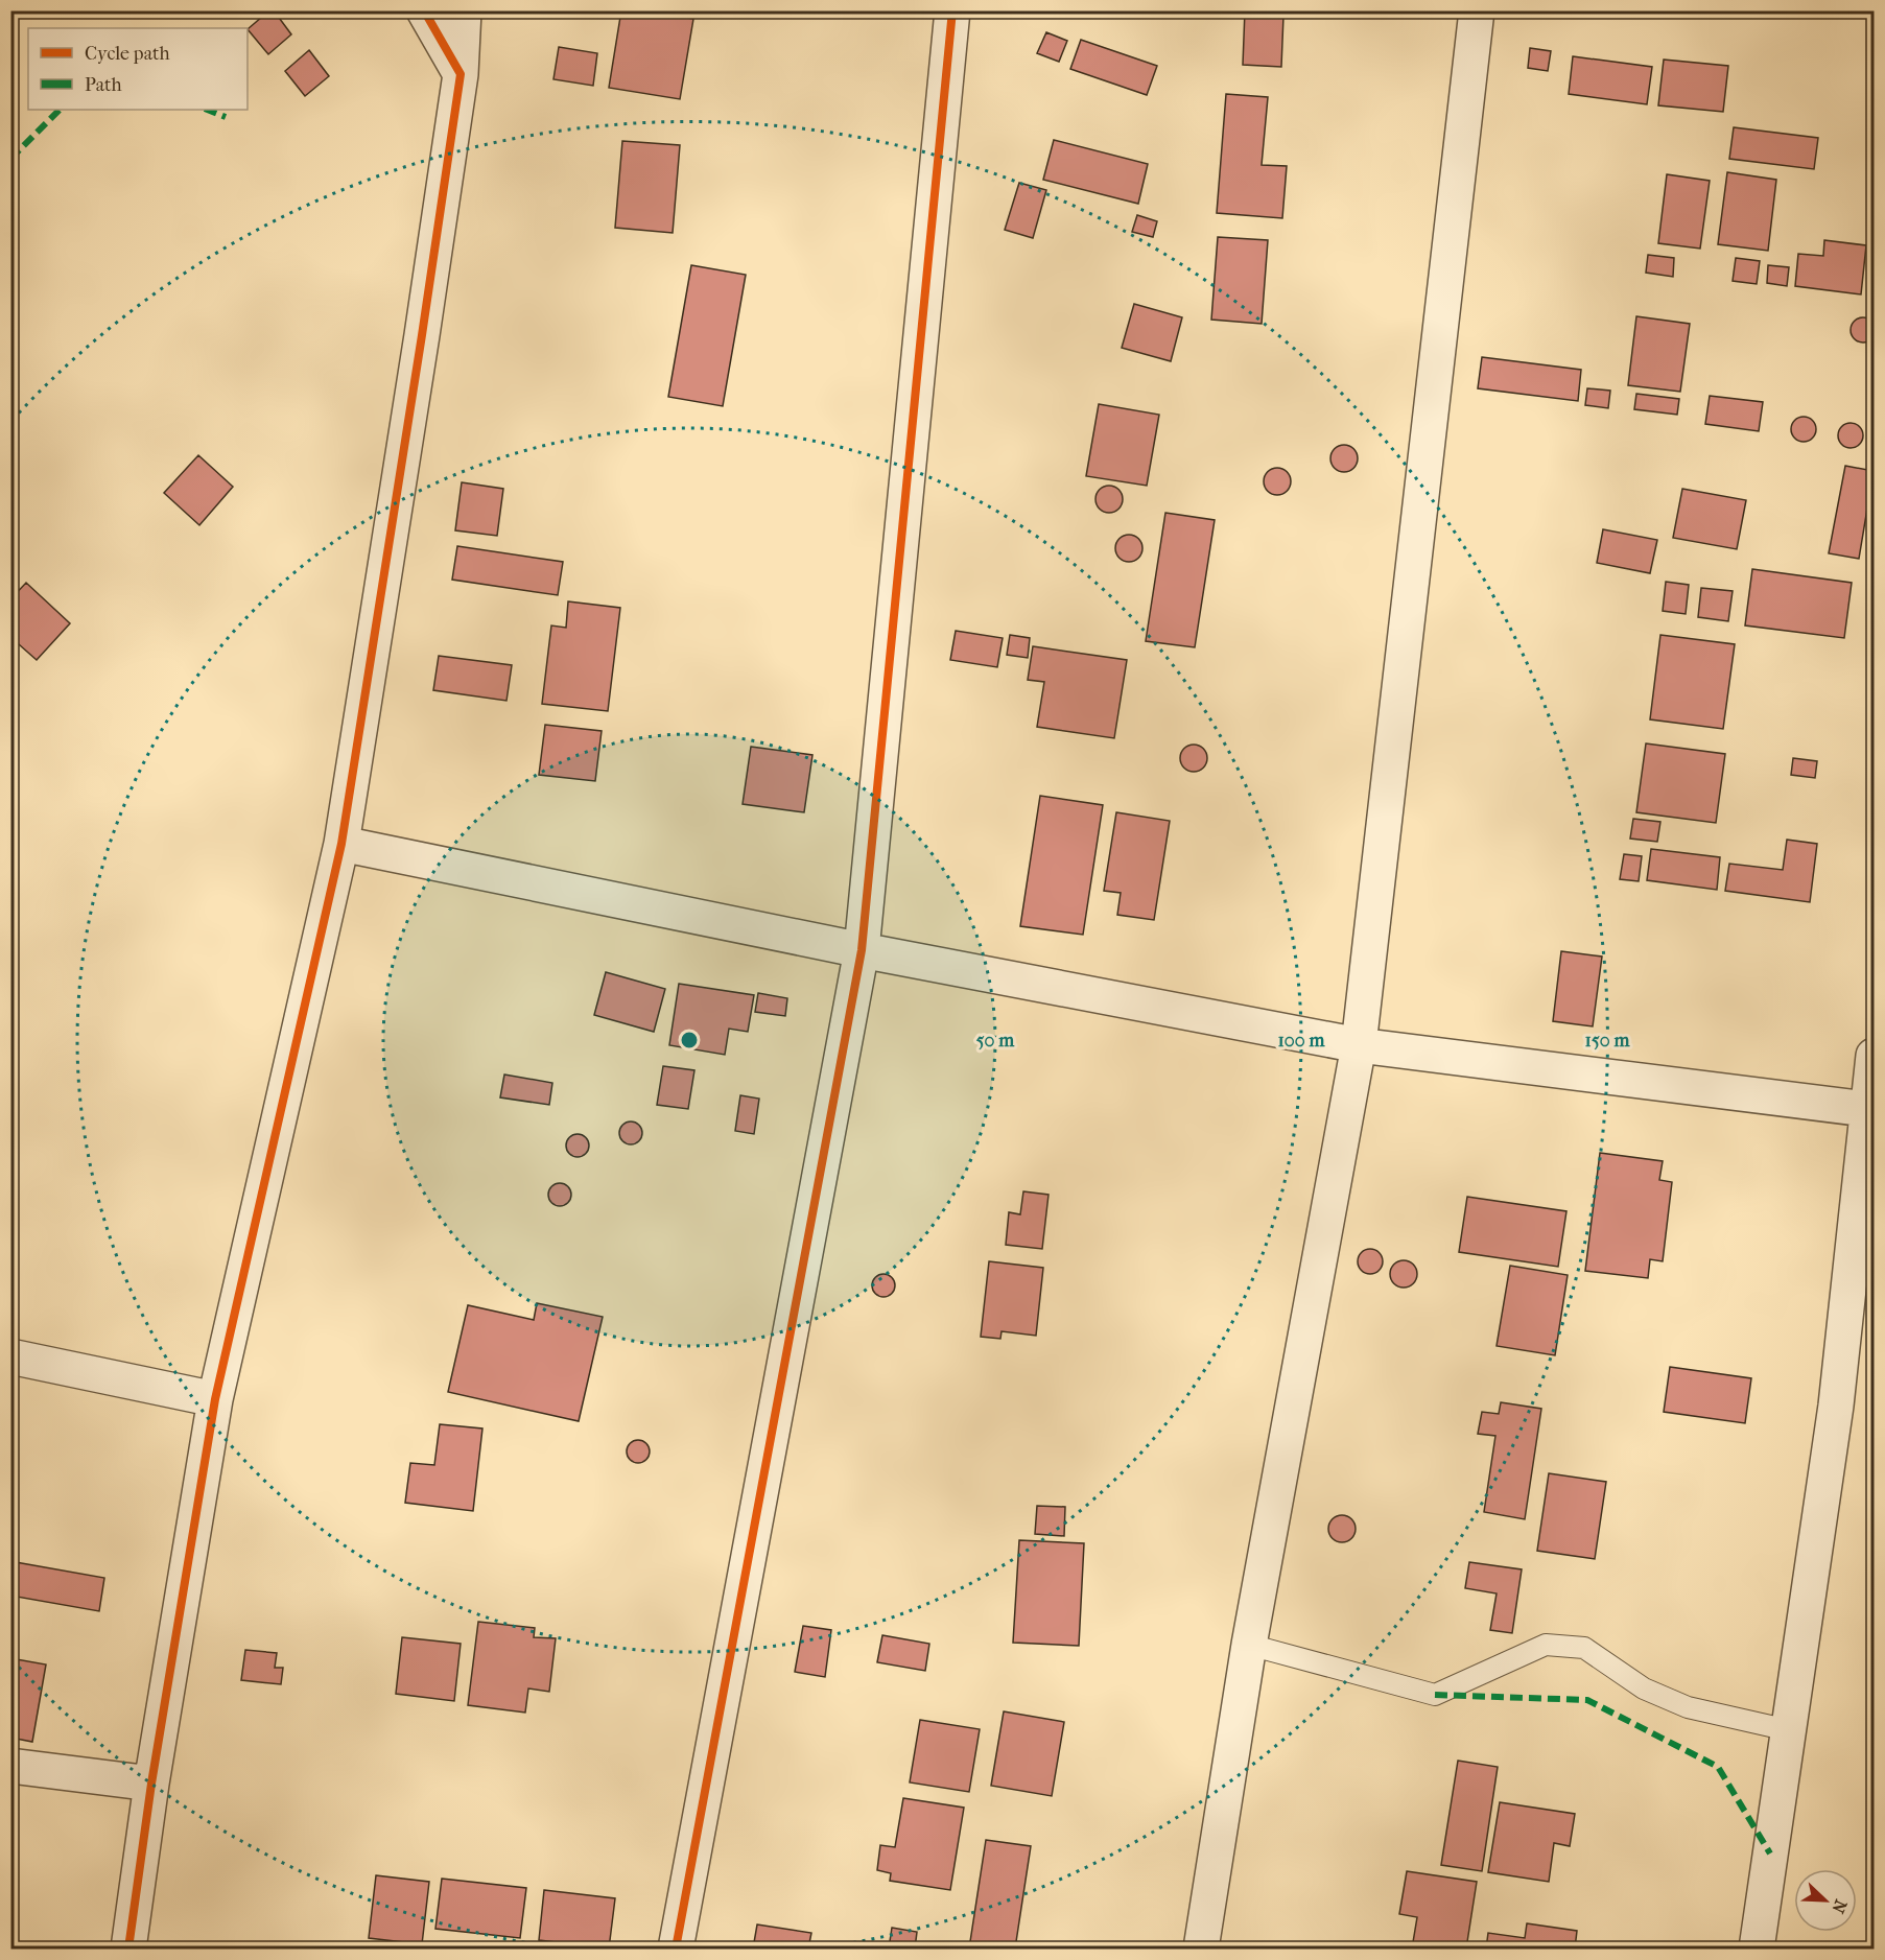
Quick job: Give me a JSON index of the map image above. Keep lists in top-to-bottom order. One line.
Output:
{"legend":["Cycle path","Path"],"north":"bottom right","rings":["50 m","100 m","150 m"]}
